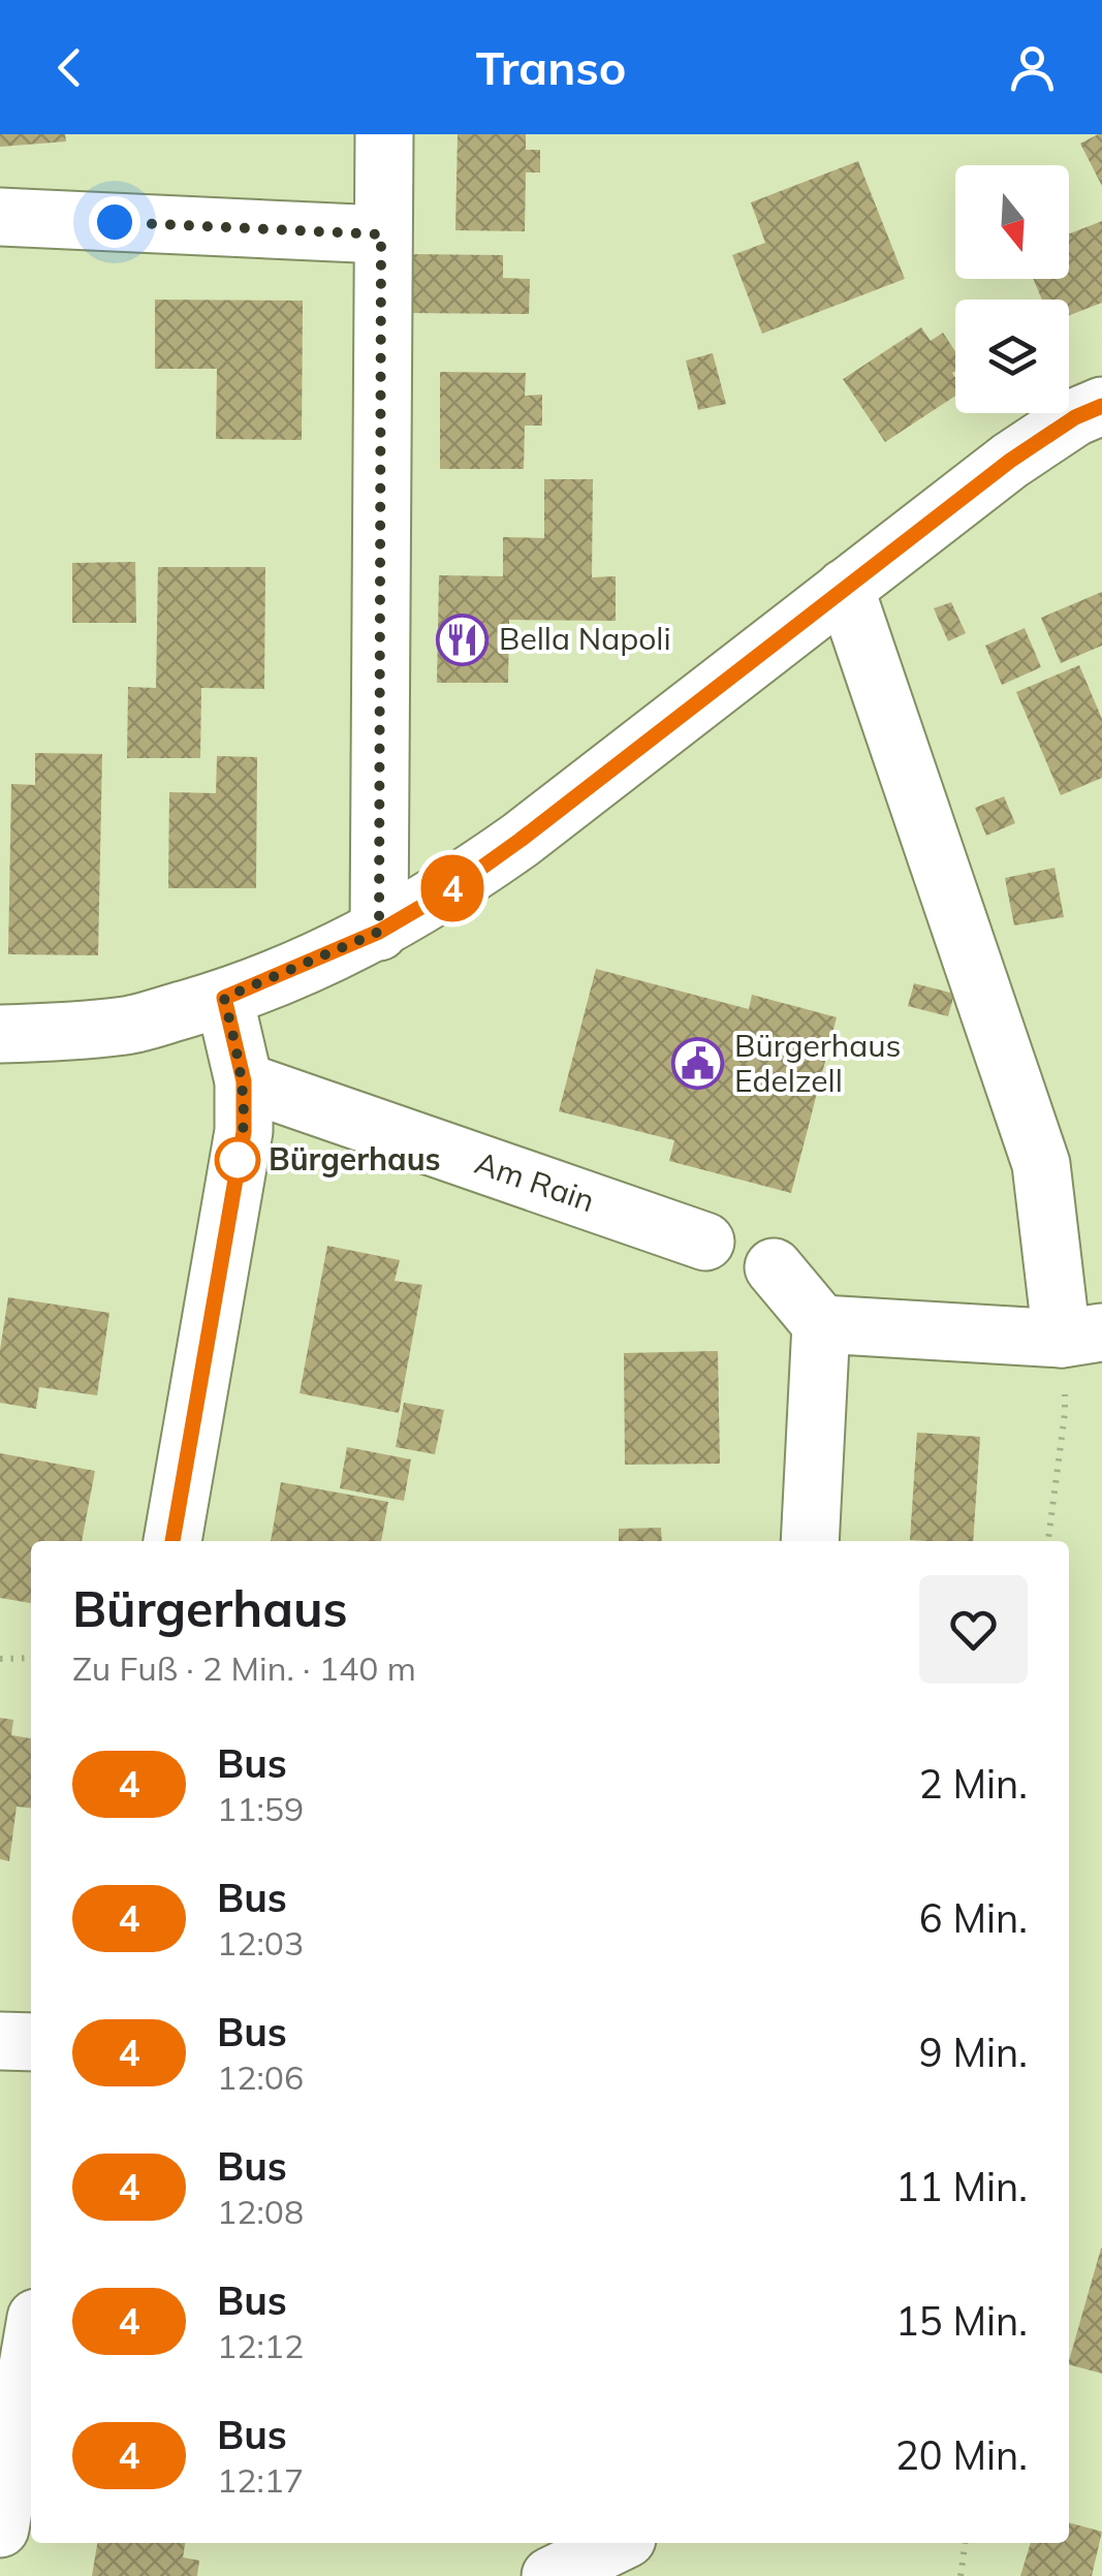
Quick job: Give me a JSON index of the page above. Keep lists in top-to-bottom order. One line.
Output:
{"streets":{"street":["Am Rain"]},"places":{"restaurant":["Bella Napoli"],"public building":["Bürgerhaus Edelzell"],"other":["Bürgerhaus"]},"lines":["bus line 4"],"north":"bottom","page":{"header":"Transo","on_map":"4","heading":["Bürgerhaus","Zu Fuß · 2 Min. · 140 m"],"list":[{"mark":"4","name":"Bus","note":"11:59","value":"2 Min."},{"mark":"4","name":"Bus","note":"12:03","value":"6 Min."},{"mark":"4","name":"Bus","note":"12:06","value":"9 Min."},{"mark":"4","name":"Bus","note":"12:08","value":"11 Min."},{"mark":"4","name":"Bus","note":"12:12","value":"15 Min."},{"mark":"4","name":"Bus","note":"12:17","value":"20 Min."}]}}
